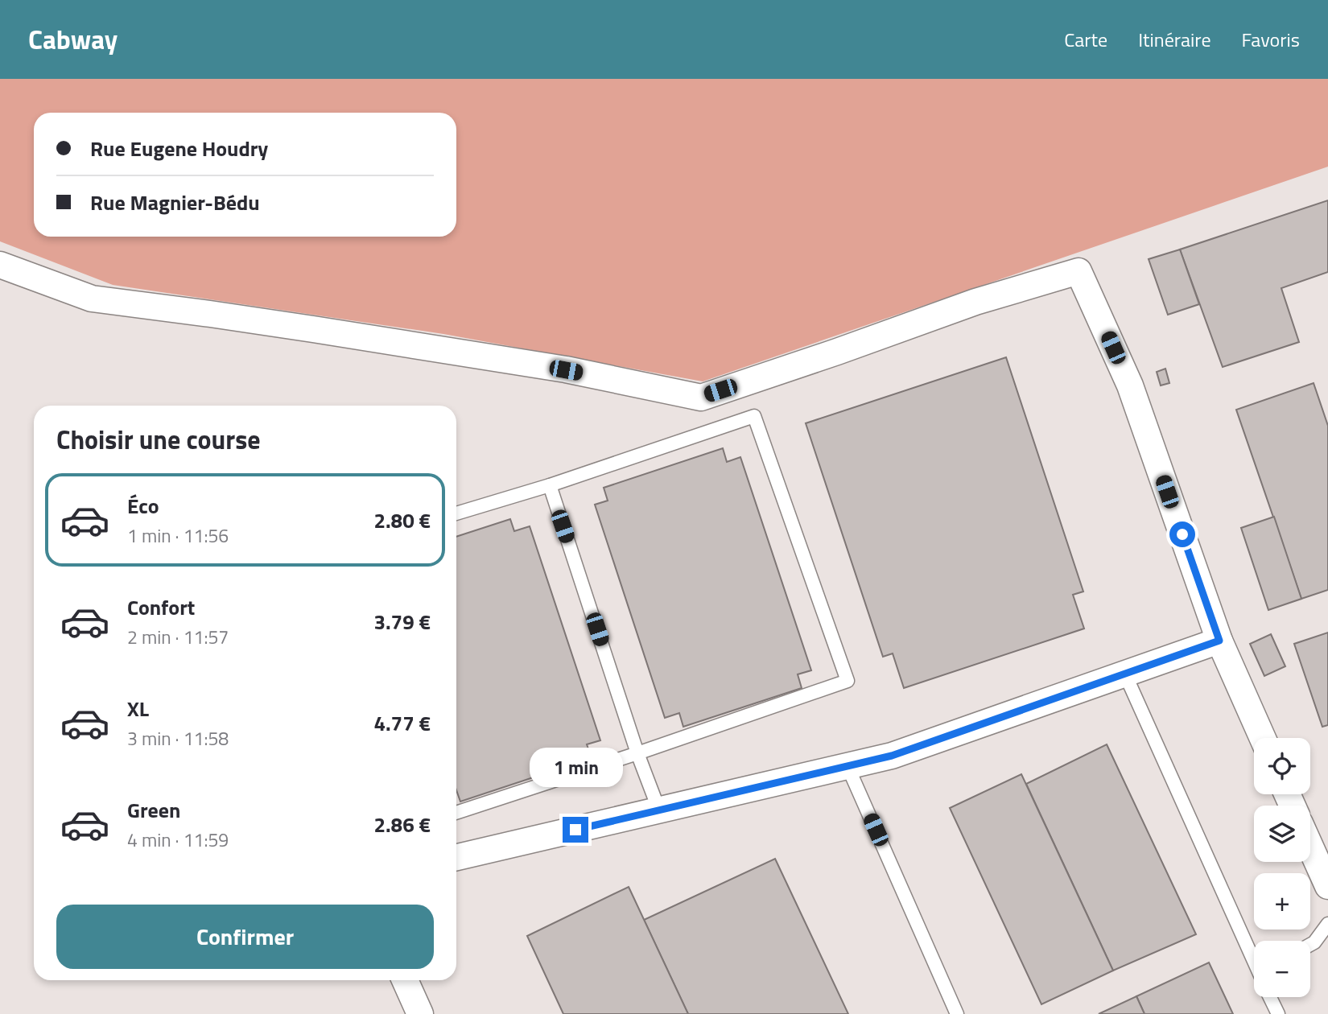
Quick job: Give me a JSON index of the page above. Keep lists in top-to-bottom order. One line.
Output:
{"page":{"header":"Cabway","nav":["Carte","Itinéraire","Favoris"],"banner":["Rue Eugene Houdry","Rue Magnier-Bédu"],"heading":"Choisir une course","list":[{"name":"Éco","note":"1 min · 11:56","value":"2.80 €"},{"name":"Confort","note":"2 min · 11:57","value":"3.79 €"},{"name":"XL","note":"3 min · 11:58","value":"4.77 €"},{"name":"Green","note":"4 min · 11:59","value":"2.86 €"}],"map_buttons":["+","−"],"bubble":"1 min","buttons":"Confirmer"}}
